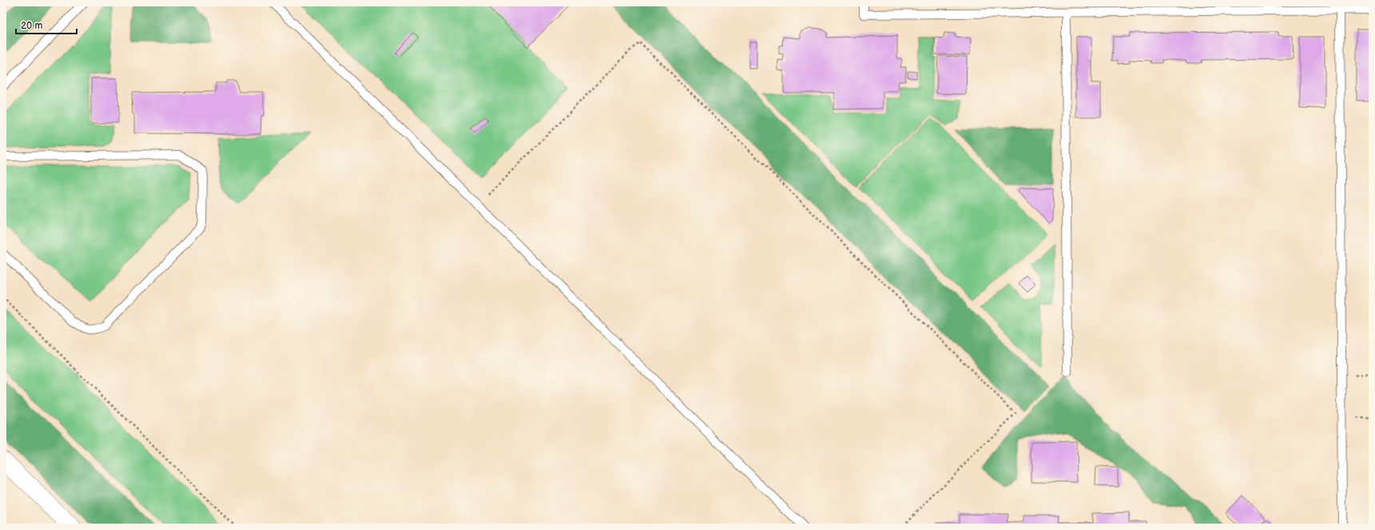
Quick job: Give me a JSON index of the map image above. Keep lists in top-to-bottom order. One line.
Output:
{"scale_bar":"20 m"}
